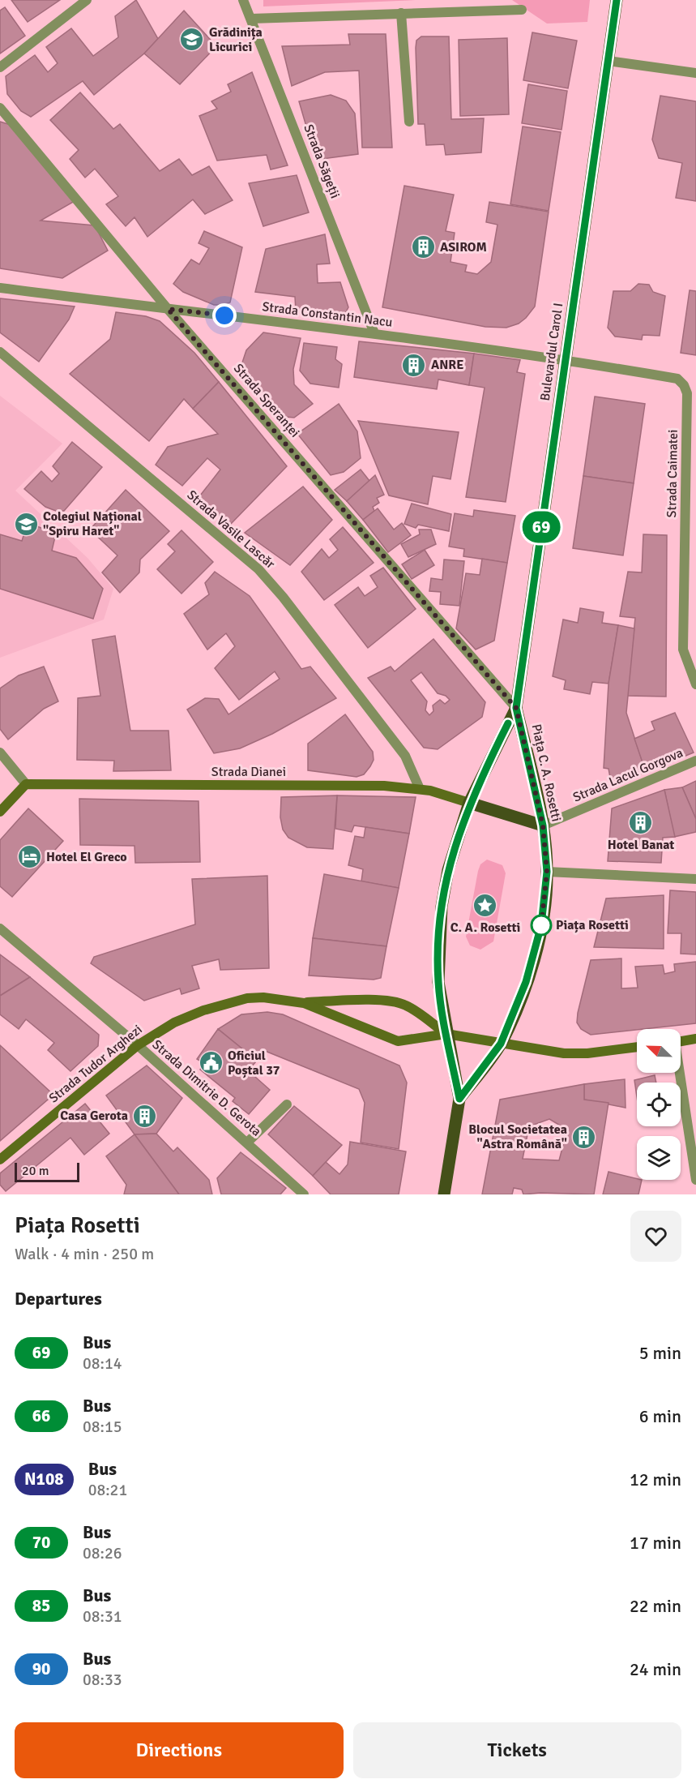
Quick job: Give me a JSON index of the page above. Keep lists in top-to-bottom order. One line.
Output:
{"streets":{"main road":["Bulevardul Carol I","Piața C. A. Rosetti"],"street":["Strada Săgeții","Strada Constantin Nacu","Strada Speranței","Strada Caimatei","Strada Vasile Lascăr","Strada Dianei","Strada Lacul Gorgova","Strada Tudor Arghezi","Strada Dimitrie D. Gerota"]},"crossings":[["Strada Săgeții","Strada Constantin Nacu"],["Strada Constantin Nacu","Bulevardul Carol I"],["Strada Constantin Nacu","Strada Speranței"],["Strada Constantin Nacu","Strada Caimatei"],["Bulevardul Carol I","Strada Speranței"],["Bulevardul Carol I","Strada Caimatei"],["Bulevardul Carol I","Piața C. A. Rosetti"],["Strada Speranței","Piața C. A. Rosetti"],["Strada Vasile Lascăr","Strada Dianei"],["Strada Dianei","Piața C. A. Rosetti"],["Piața C. A. Rosetti","Strada Lacul Gorgova"],["Piața C. A. Rosetti","Strada Tudor Arghezi"],["Strada Tudor Arghezi","Strada Dimitrie D. Gerota"]],"places":{"school or university":["Grădinița Licurici","Colegiul Național \"Spiru Haret\""],"building":["ASIROM","ANRE","Hotel Banat","Casa Gerota","Blocul Societatea \"Astra Română\""],"hotel":["Hotel El Greco"],"place":["C. A. Rosetti"],"other":["Piața Rosetti"],"public building":["Oficiul Poștal 37"]},"lines":["bus line 69"],"scale_bar":"20 m","north":"top left","page":{"on_map":"69","scale":"20 m","heading":[["Piața Rosetti","Walk · 4 min · 250 m"],"Departures"],"list":[{"mark":"69","name":"Bus","note":"08:14","value":"5 min"},{"mark":"66","name":"Bus","note":"08:15","value":"6 min"},{"mark":"N108","name":"Bus","note":"08:21","value":"12 min"},{"mark":"70","name":"Bus","note":"08:26","value":"17 min"},{"mark":"85","name":"Bus","note":"08:31","value":"22 min"},{"mark":"90","name":"Bus","note":"08:33","value":"24 min"}],"buttons":["Directions","Tickets"]}}
